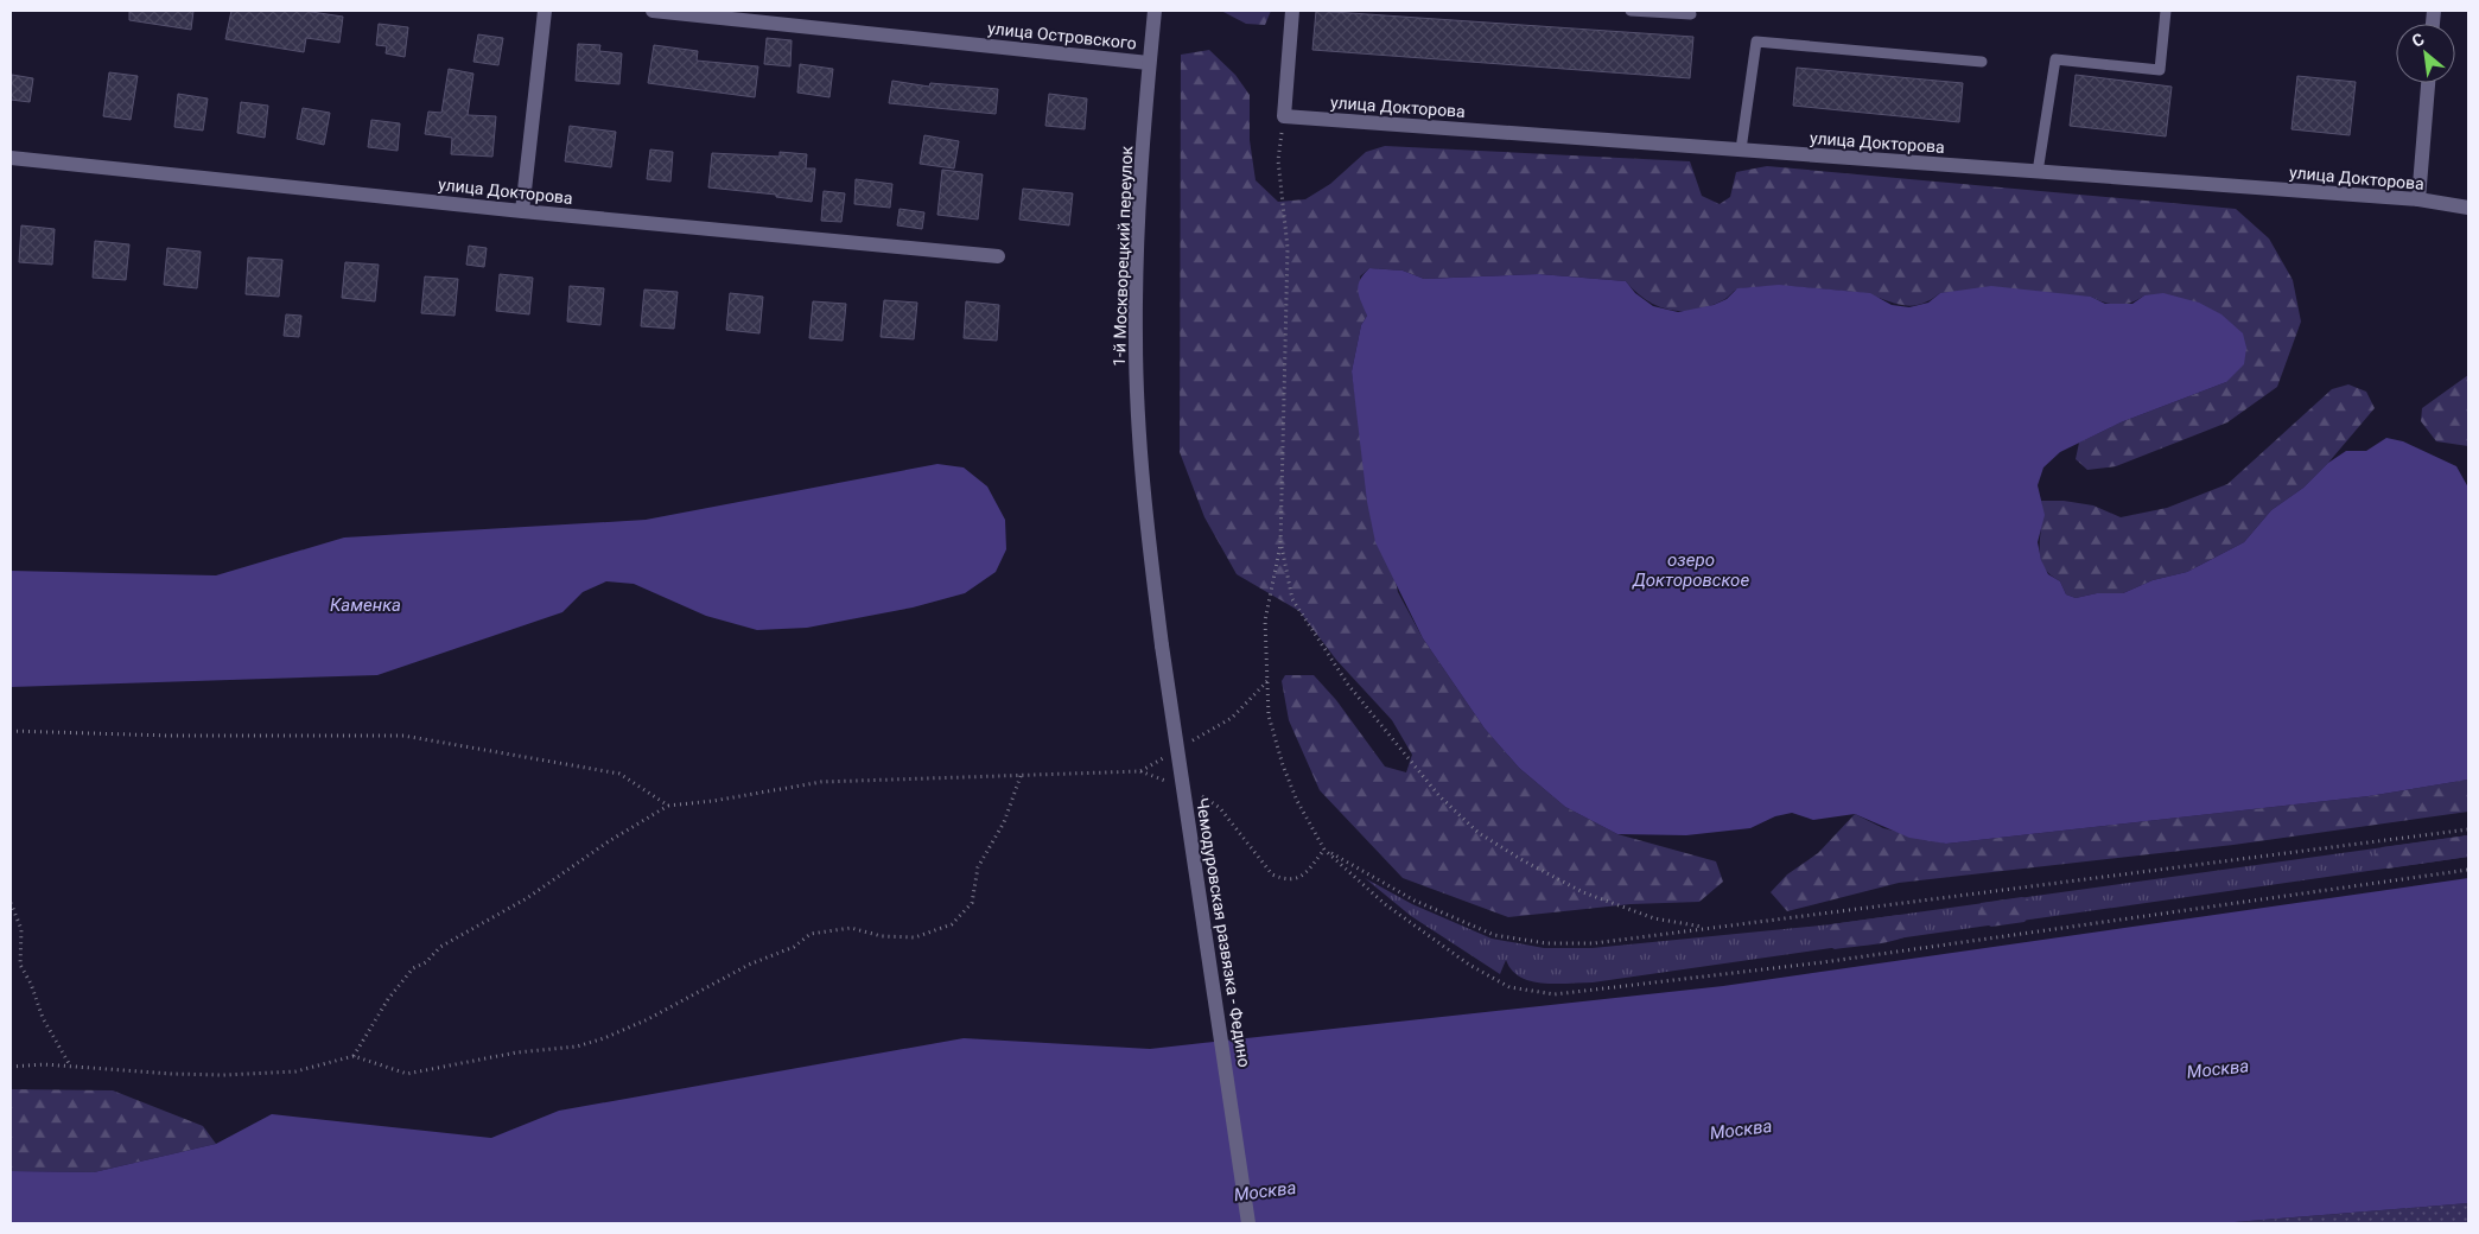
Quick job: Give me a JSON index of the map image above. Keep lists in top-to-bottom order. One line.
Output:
{"streets":{"street":["улица Островского","улица Докторова","1-й Москворецкий переулок","Чемодуровская развязка - Федино"]},"crossings":[["улица Островского","1-й Москворецкий переулок"],["1-й Москворецкий переулок","Чемодуровская развязка - Федино"]],"water":["озеро Докторовское","Каменка","Москва"],"north":"top left"}
